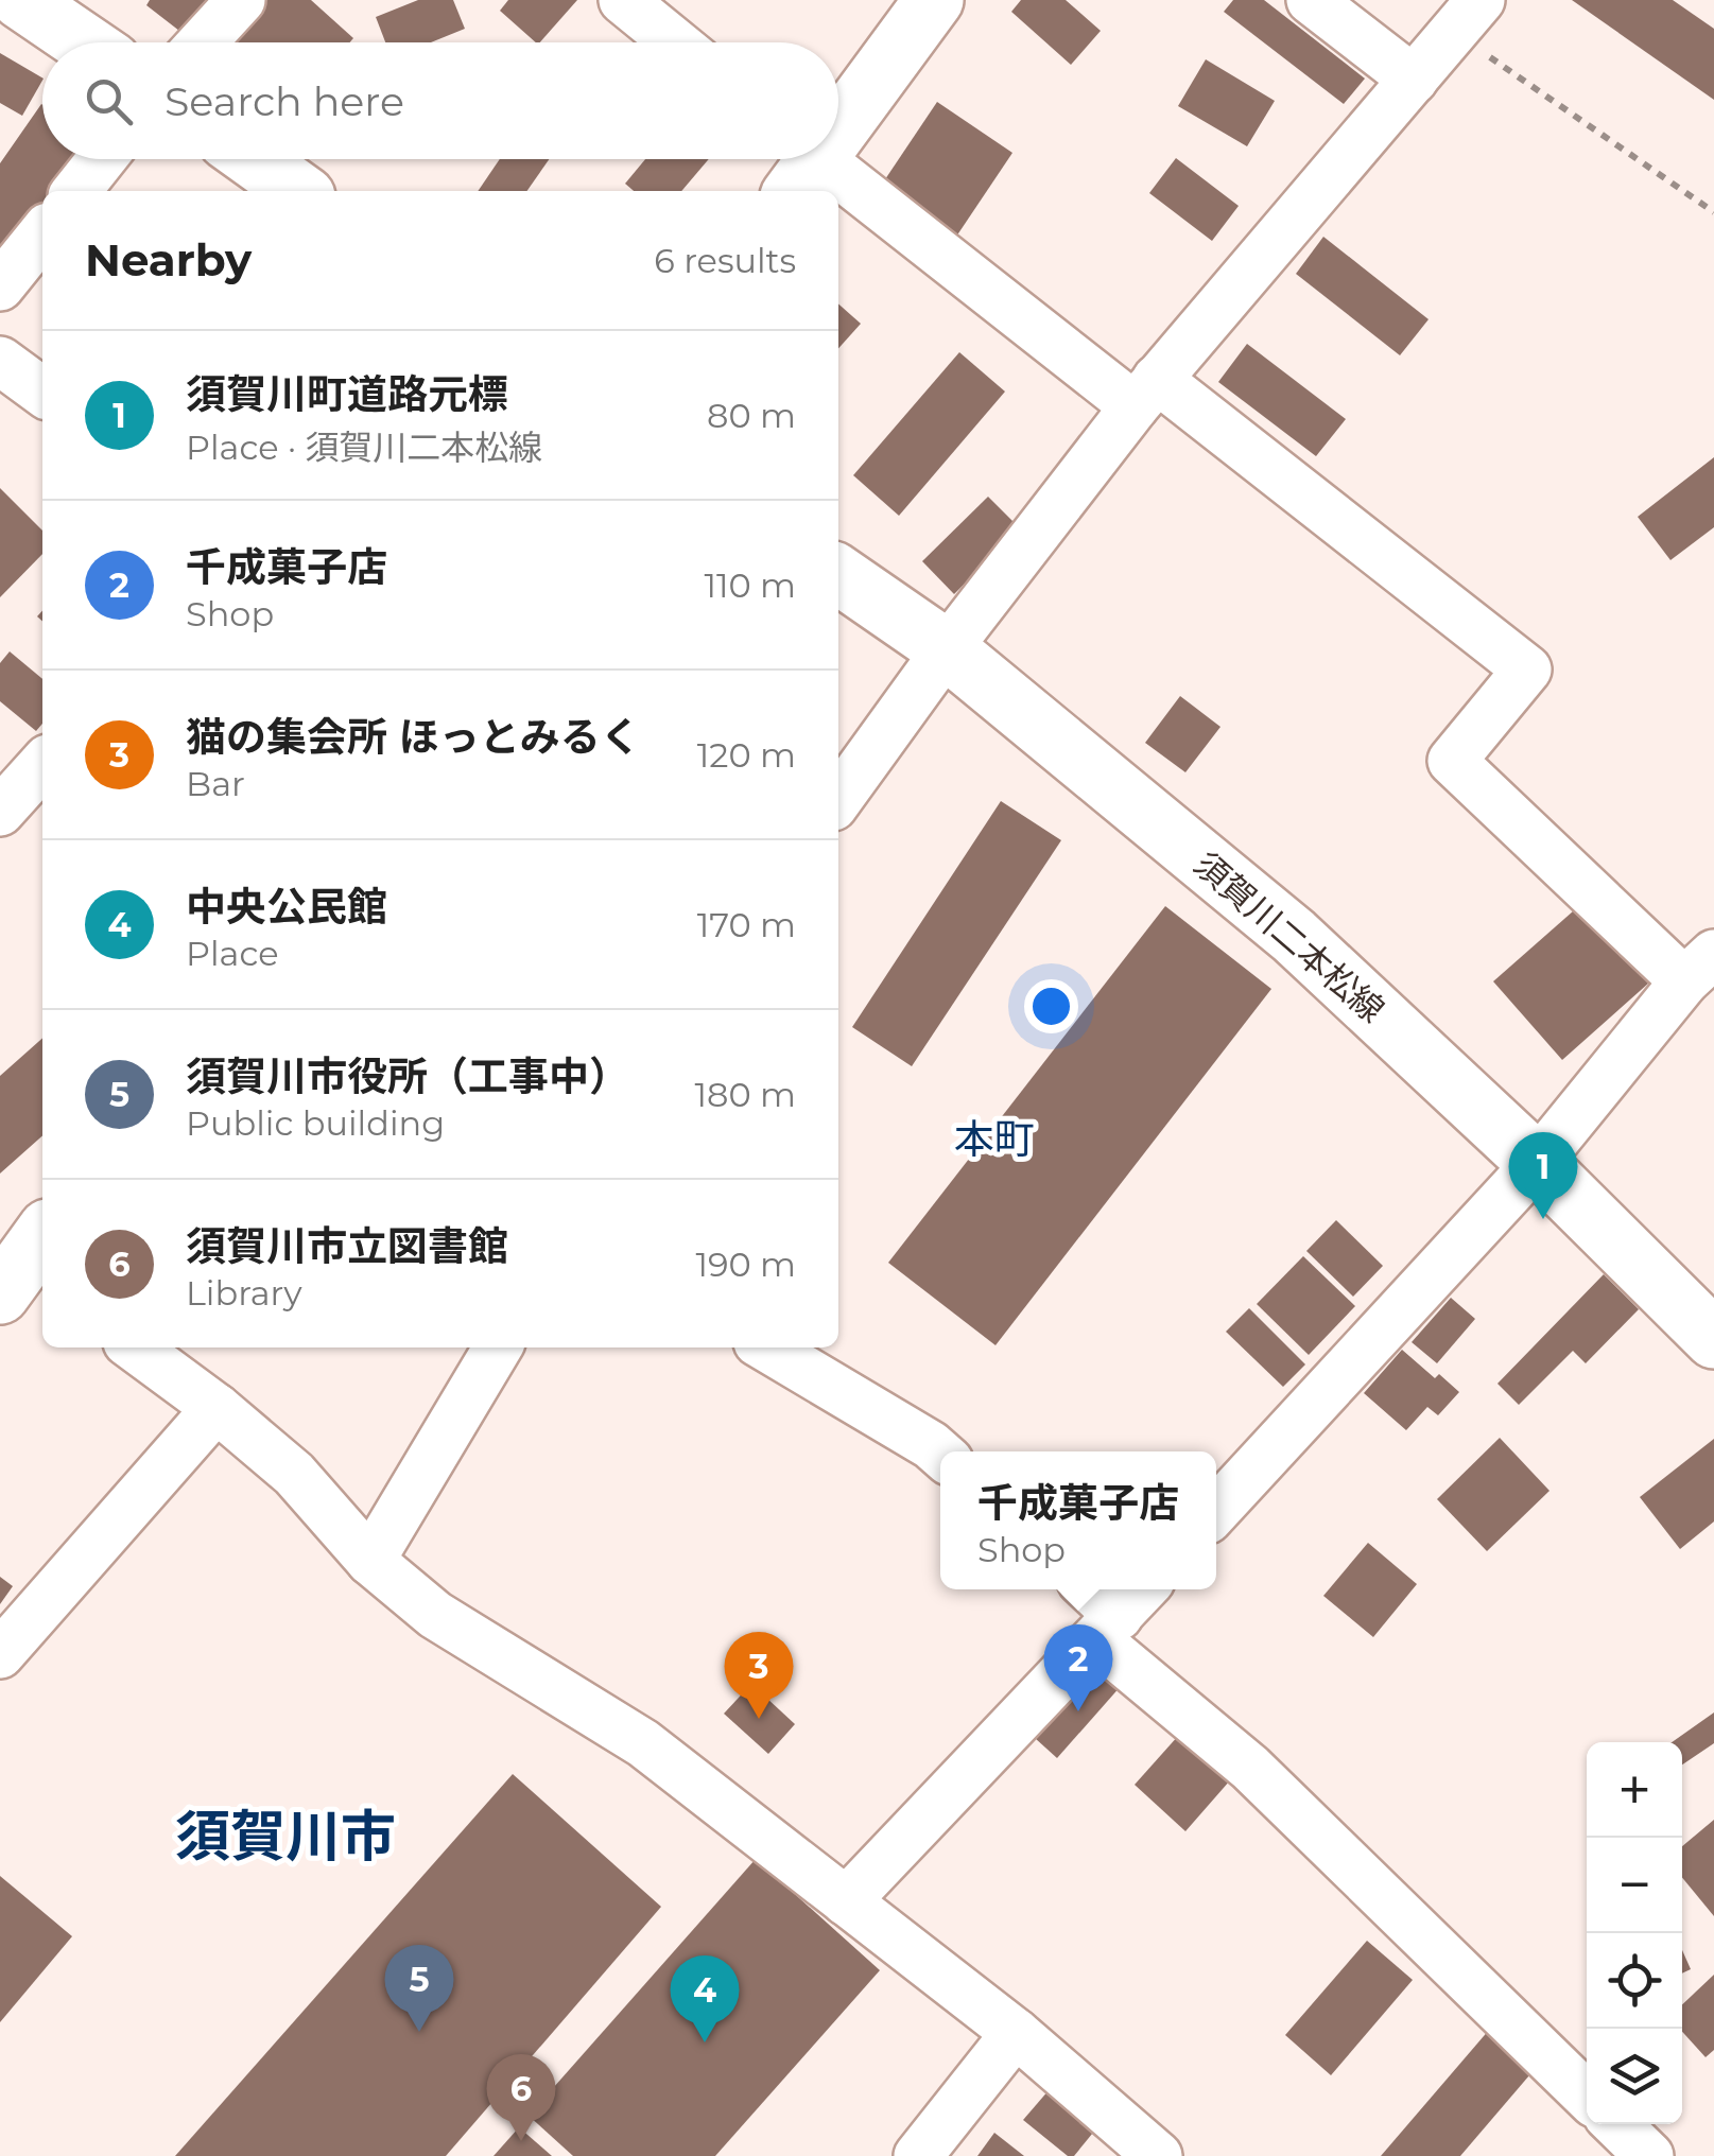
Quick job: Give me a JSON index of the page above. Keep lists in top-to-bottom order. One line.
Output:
{"streets":{"main road":["須賀川二本松線"]},"districts":["本町","須賀川市"],"page":{"search":"Search here","heading":["Nearby","6 results"],"list":[{"mark":"1","name":"須賀川町道路元標","note":"Place · 須賀川二本松線","value":"80 m"},{"mark":"2","name":"千成菓子店","note":"Shop","value":"110 m"},{"mark":"3","name":"猫の集会所 ほっとみるく","note":"Bar","value":"120 m"},{"mark":"4","name":"中央公民館","note":"Place","value":"170 m"},{"mark":"5","name":"須賀川市役所（工事中）","note":"Public building","value":"180 m"},{"mark":"6","name":"須賀川市立図書館","note":"Library","value":"190 m"}],"pins":["1","2","3","5","4","6"],"popup":["千成菓子店","Shop"],"map_buttons":["+","−"]}}
